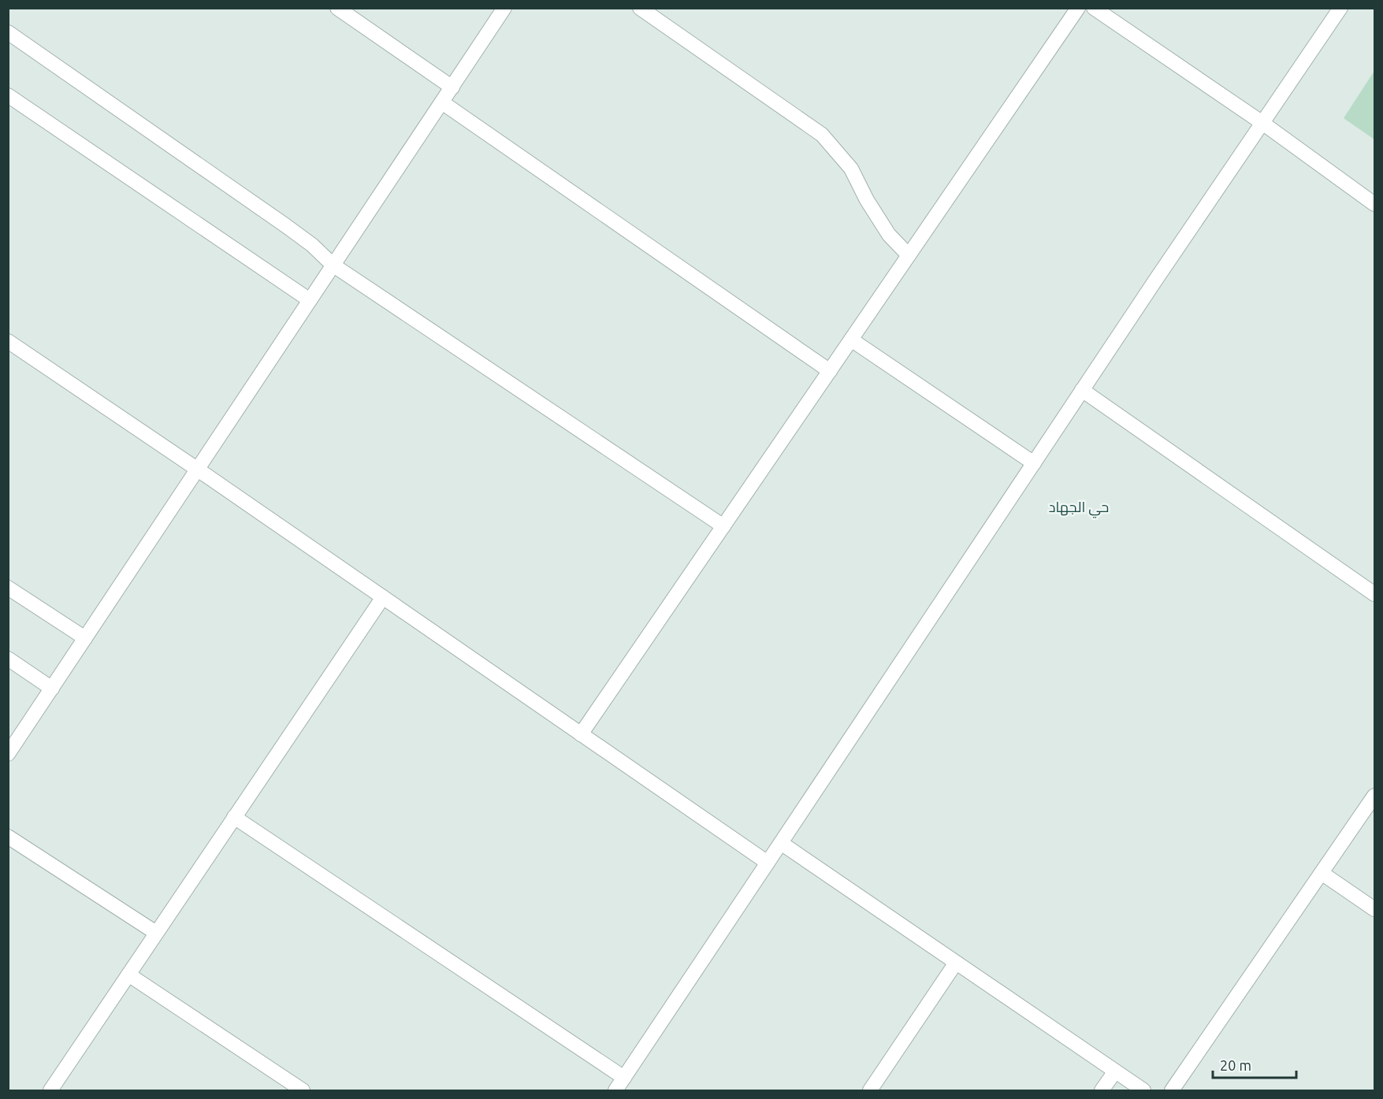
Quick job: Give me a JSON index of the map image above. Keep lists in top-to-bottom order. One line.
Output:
{"districts":["حي الجهاد"],"scale_bar":"20 m"}
